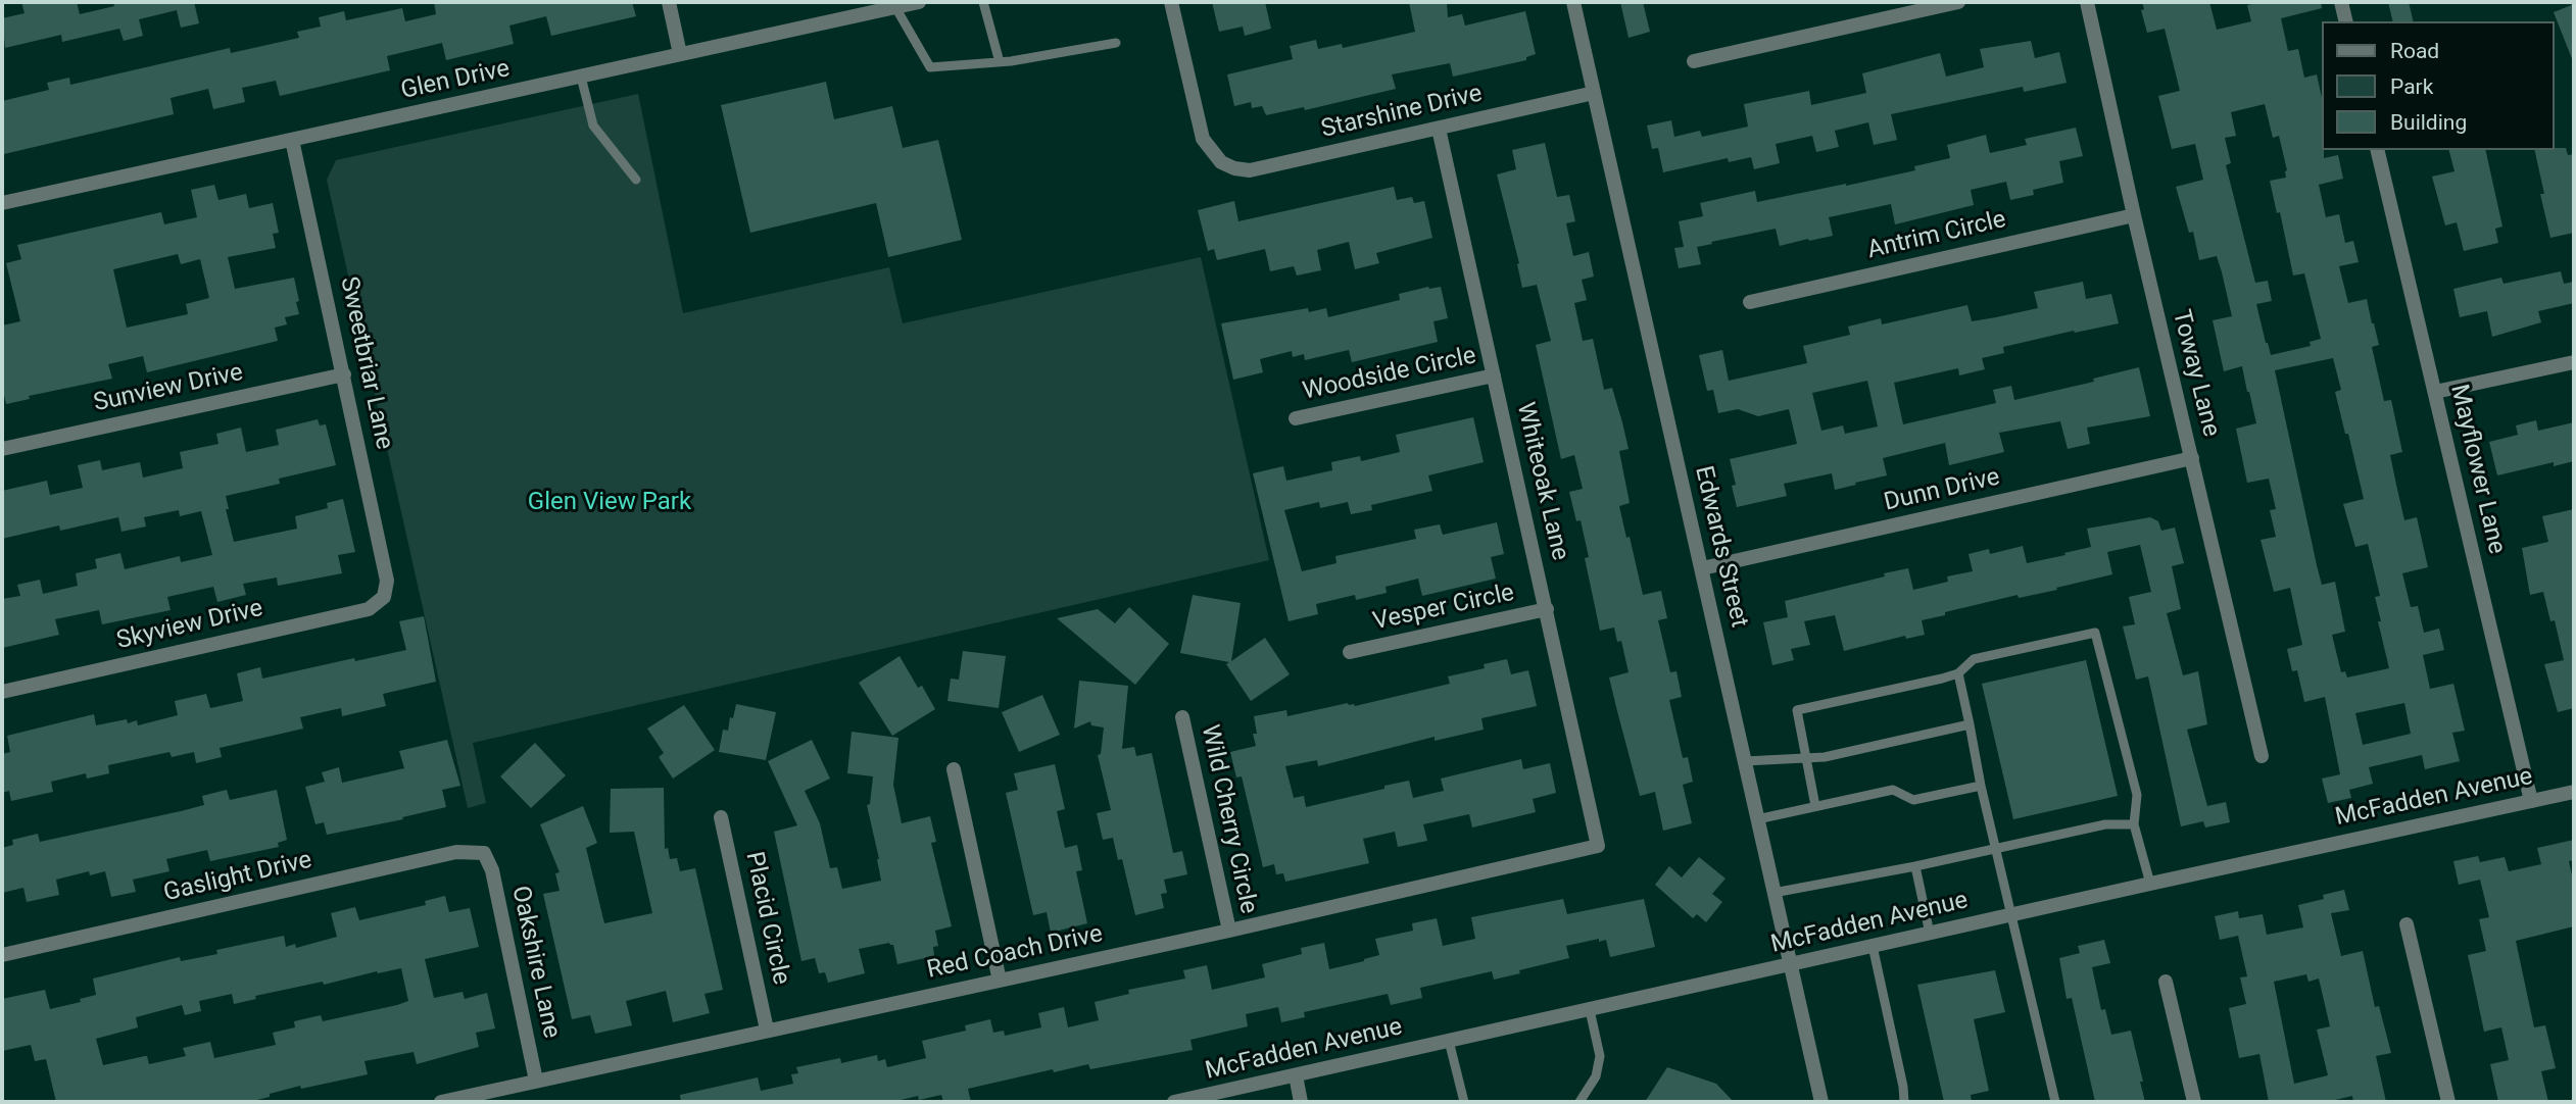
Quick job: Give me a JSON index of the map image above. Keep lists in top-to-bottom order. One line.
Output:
{"streets":{"street":["Glen Drive","Starshine Drive","Antrim Circle","Sweetbriar Lane","Toway Lane","Woodside Circle","Sunview Drive","Mayflower Lane","Whiteoak Lane","Dunn Drive","Edwards Street","Vesper Circle","Skyview Drive","McFadden Avenue","Wild Cherry Circle","Gaslight Drive","Placid Circle","Red Coach Drive","Oakshire Lane"]},"crossings":[["Glen Drive","Sweetbriar Lane"],["Starshine Drive","Whiteoak Lane"],["Starshine Drive","Edwards Street"],["Antrim Circle","Toway Lane"],["Sweetbriar Lane","Sunview Drive"],["Sweetbriar Lane","Skyview Drive"],["Toway Lane","Dunn Drive"],["Woodside Circle","Whiteoak Lane"],["Mayflower Lane","McFadden Avenue"],["Whiteoak Lane","Vesper Circle"],["Whiteoak Lane","Red Coach Drive"],["Dunn Drive","Edwards Street"],["Edwards Street","McFadden Avenue"],["Wild Cherry Circle","Red Coach Drive"],["Gaslight Drive","Oakshire Lane"],["Placid Circle","Red Coach Drive"],["Red Coach Drive","Oakshire Lane"]],"parks":["Glen View Park"],"legend":["Road","Park","Building"]}
